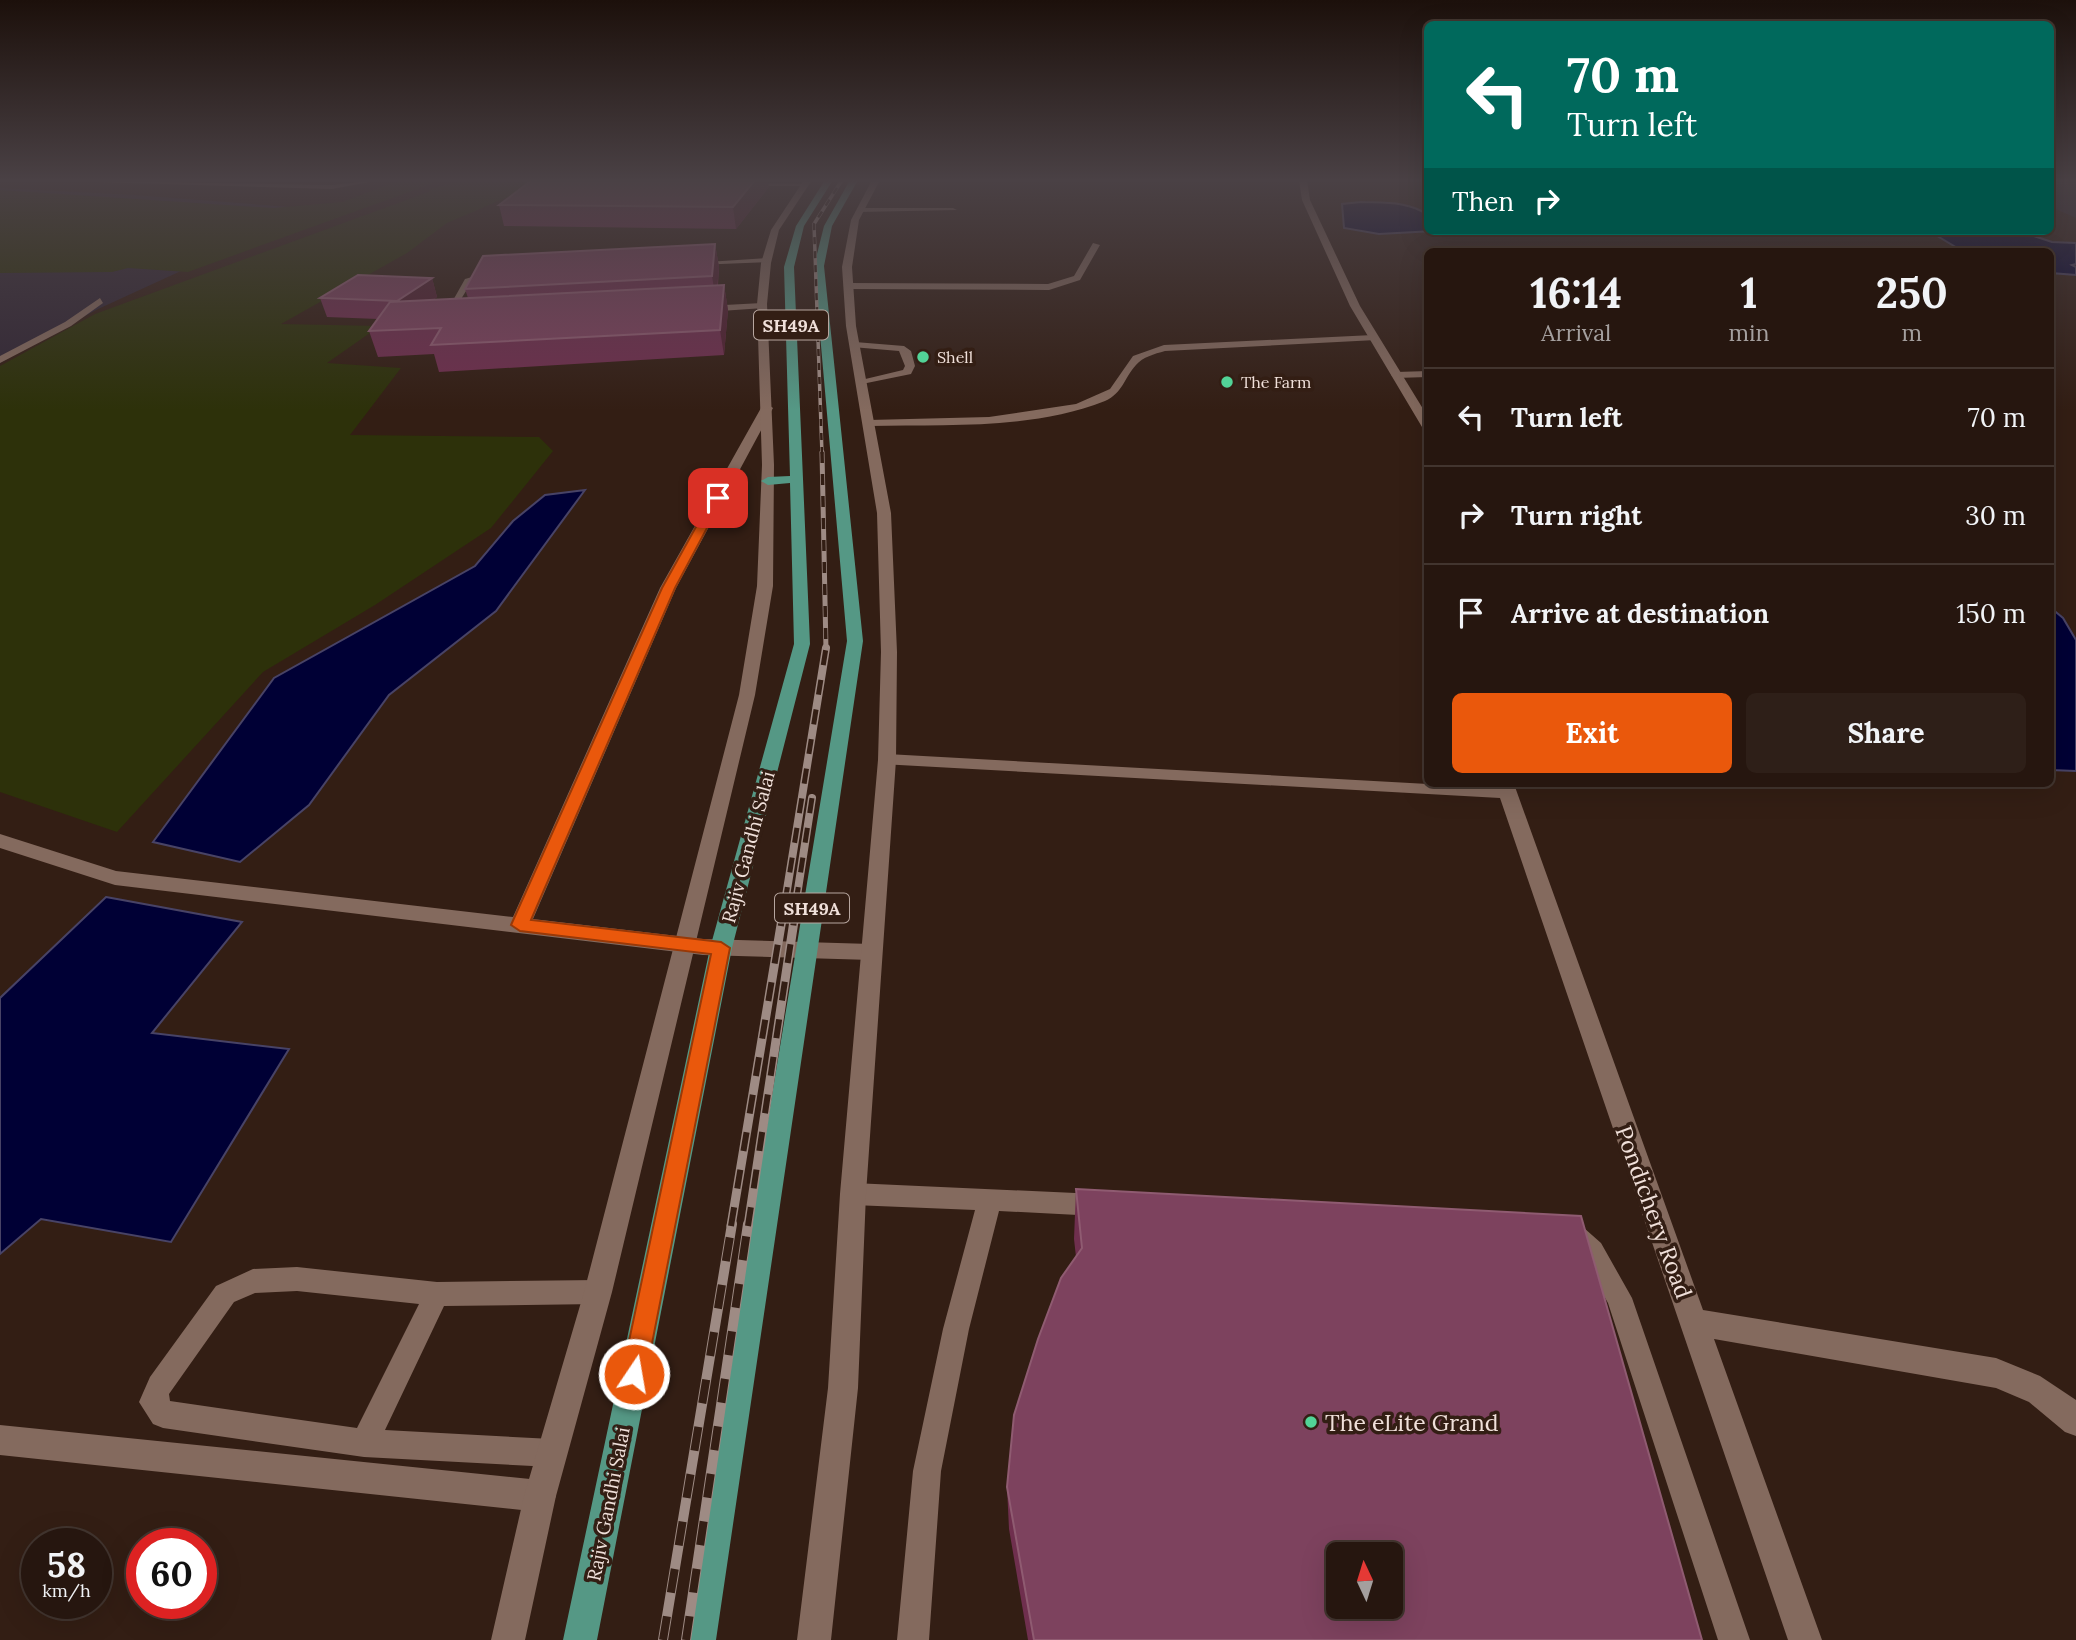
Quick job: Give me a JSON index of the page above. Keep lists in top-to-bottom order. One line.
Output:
{"streets":{"main road":["SH49A","Rajiv Gandhi Salai"],"street":["Pondichery Road"]},"places":["Shell","The Farm","The eLite Grand"],"north":"top","page":{"turn":["70 m","Turn left"],"then":"Then","eta":["16:14","Arrival","1","min","250","m"],"list":[{"name":"Turn left","value":"70 m"},{"name":"Turn right","value":"30 m"},{"name":"Arrive at destination","value":"150 m"}],"buttons":["Exit","Share"],"speed":"58 km/h","limit":"60"}}
